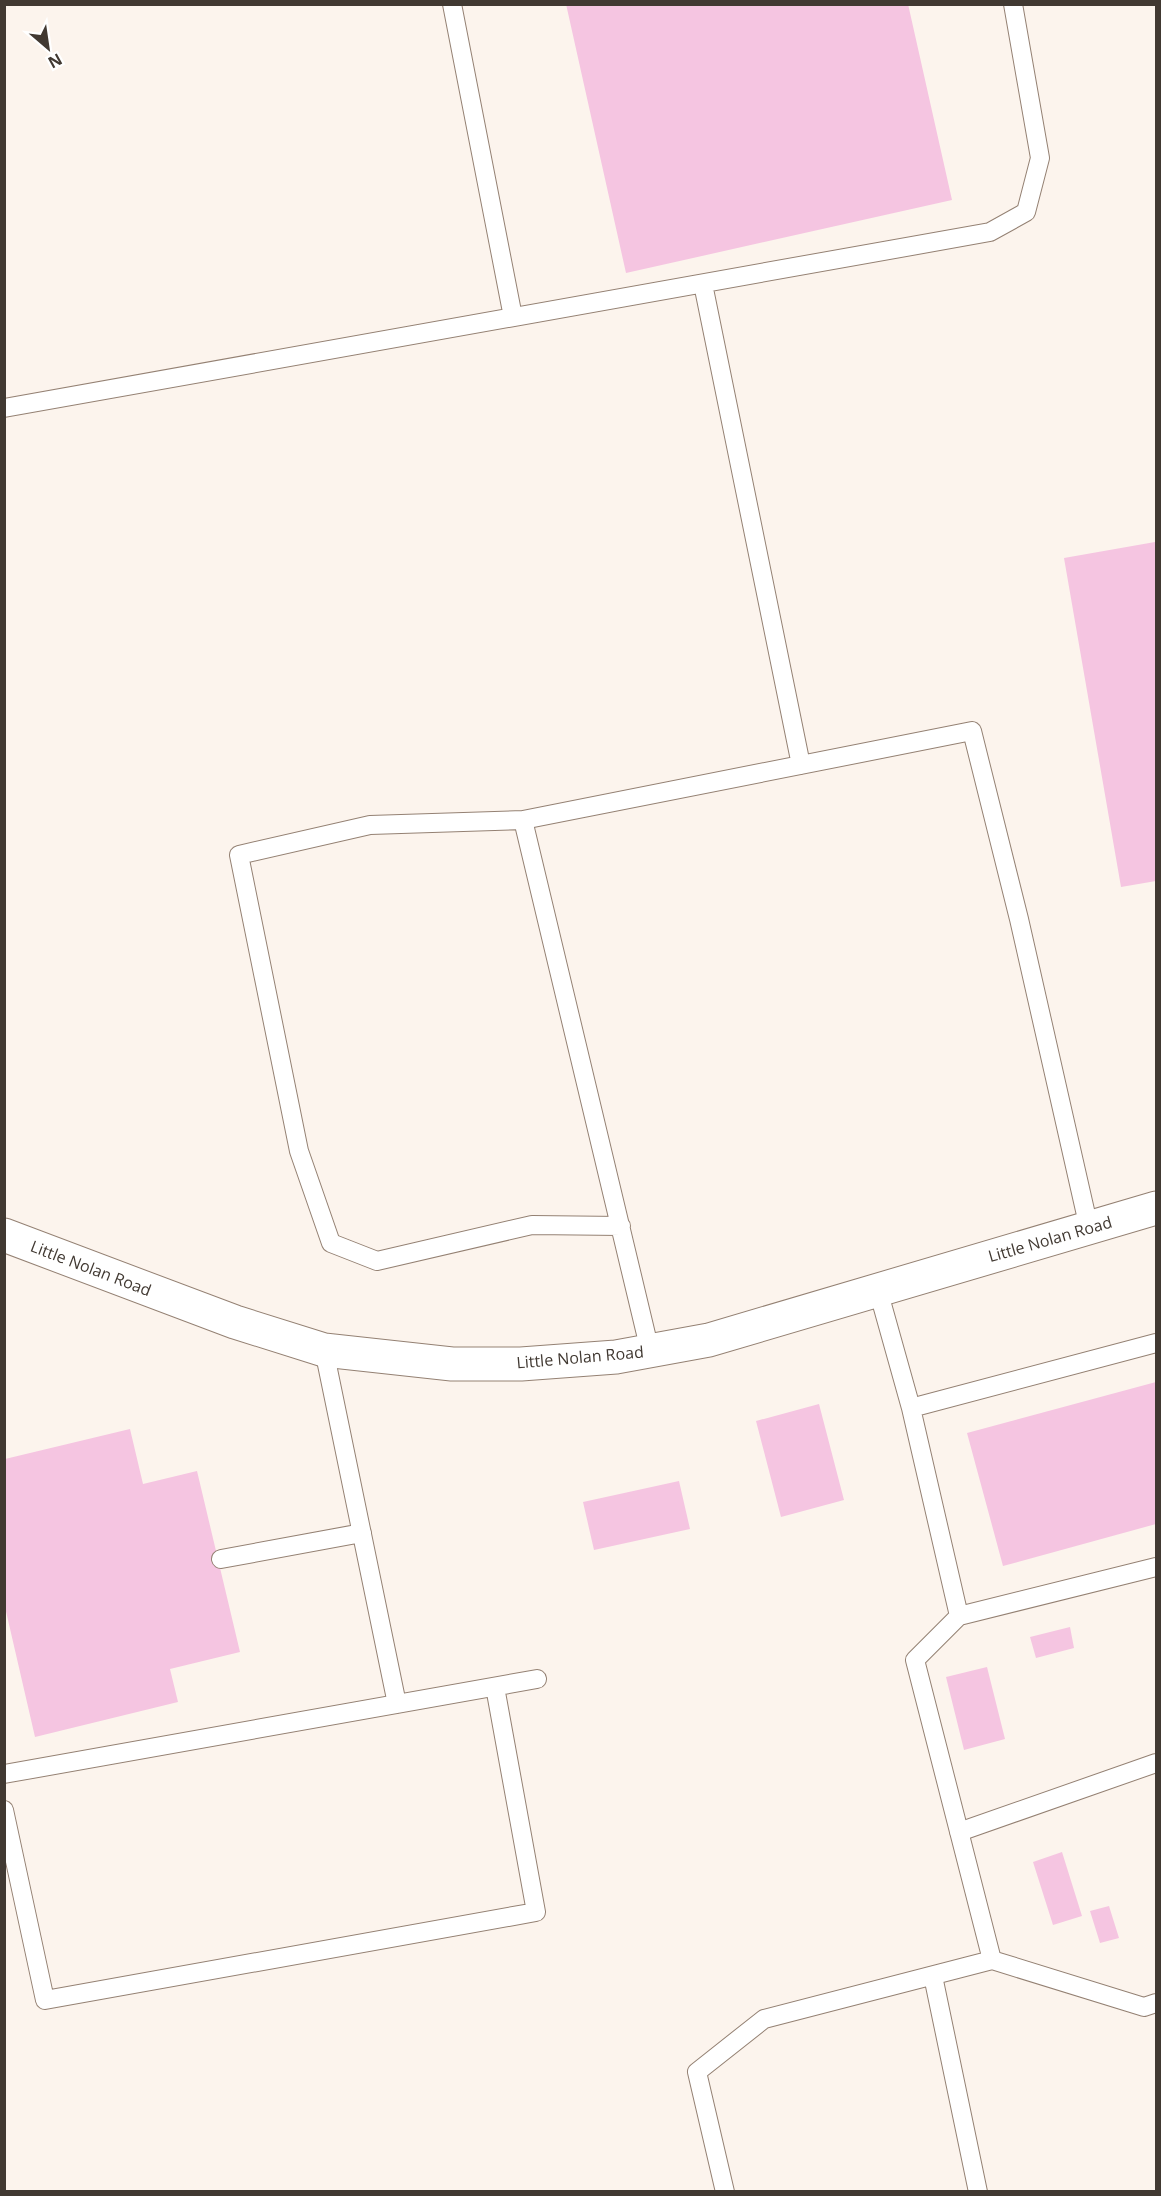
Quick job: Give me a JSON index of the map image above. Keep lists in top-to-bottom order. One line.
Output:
{"streets":{"street":["Little Nolan Road"]},"north":"bottom right"}
